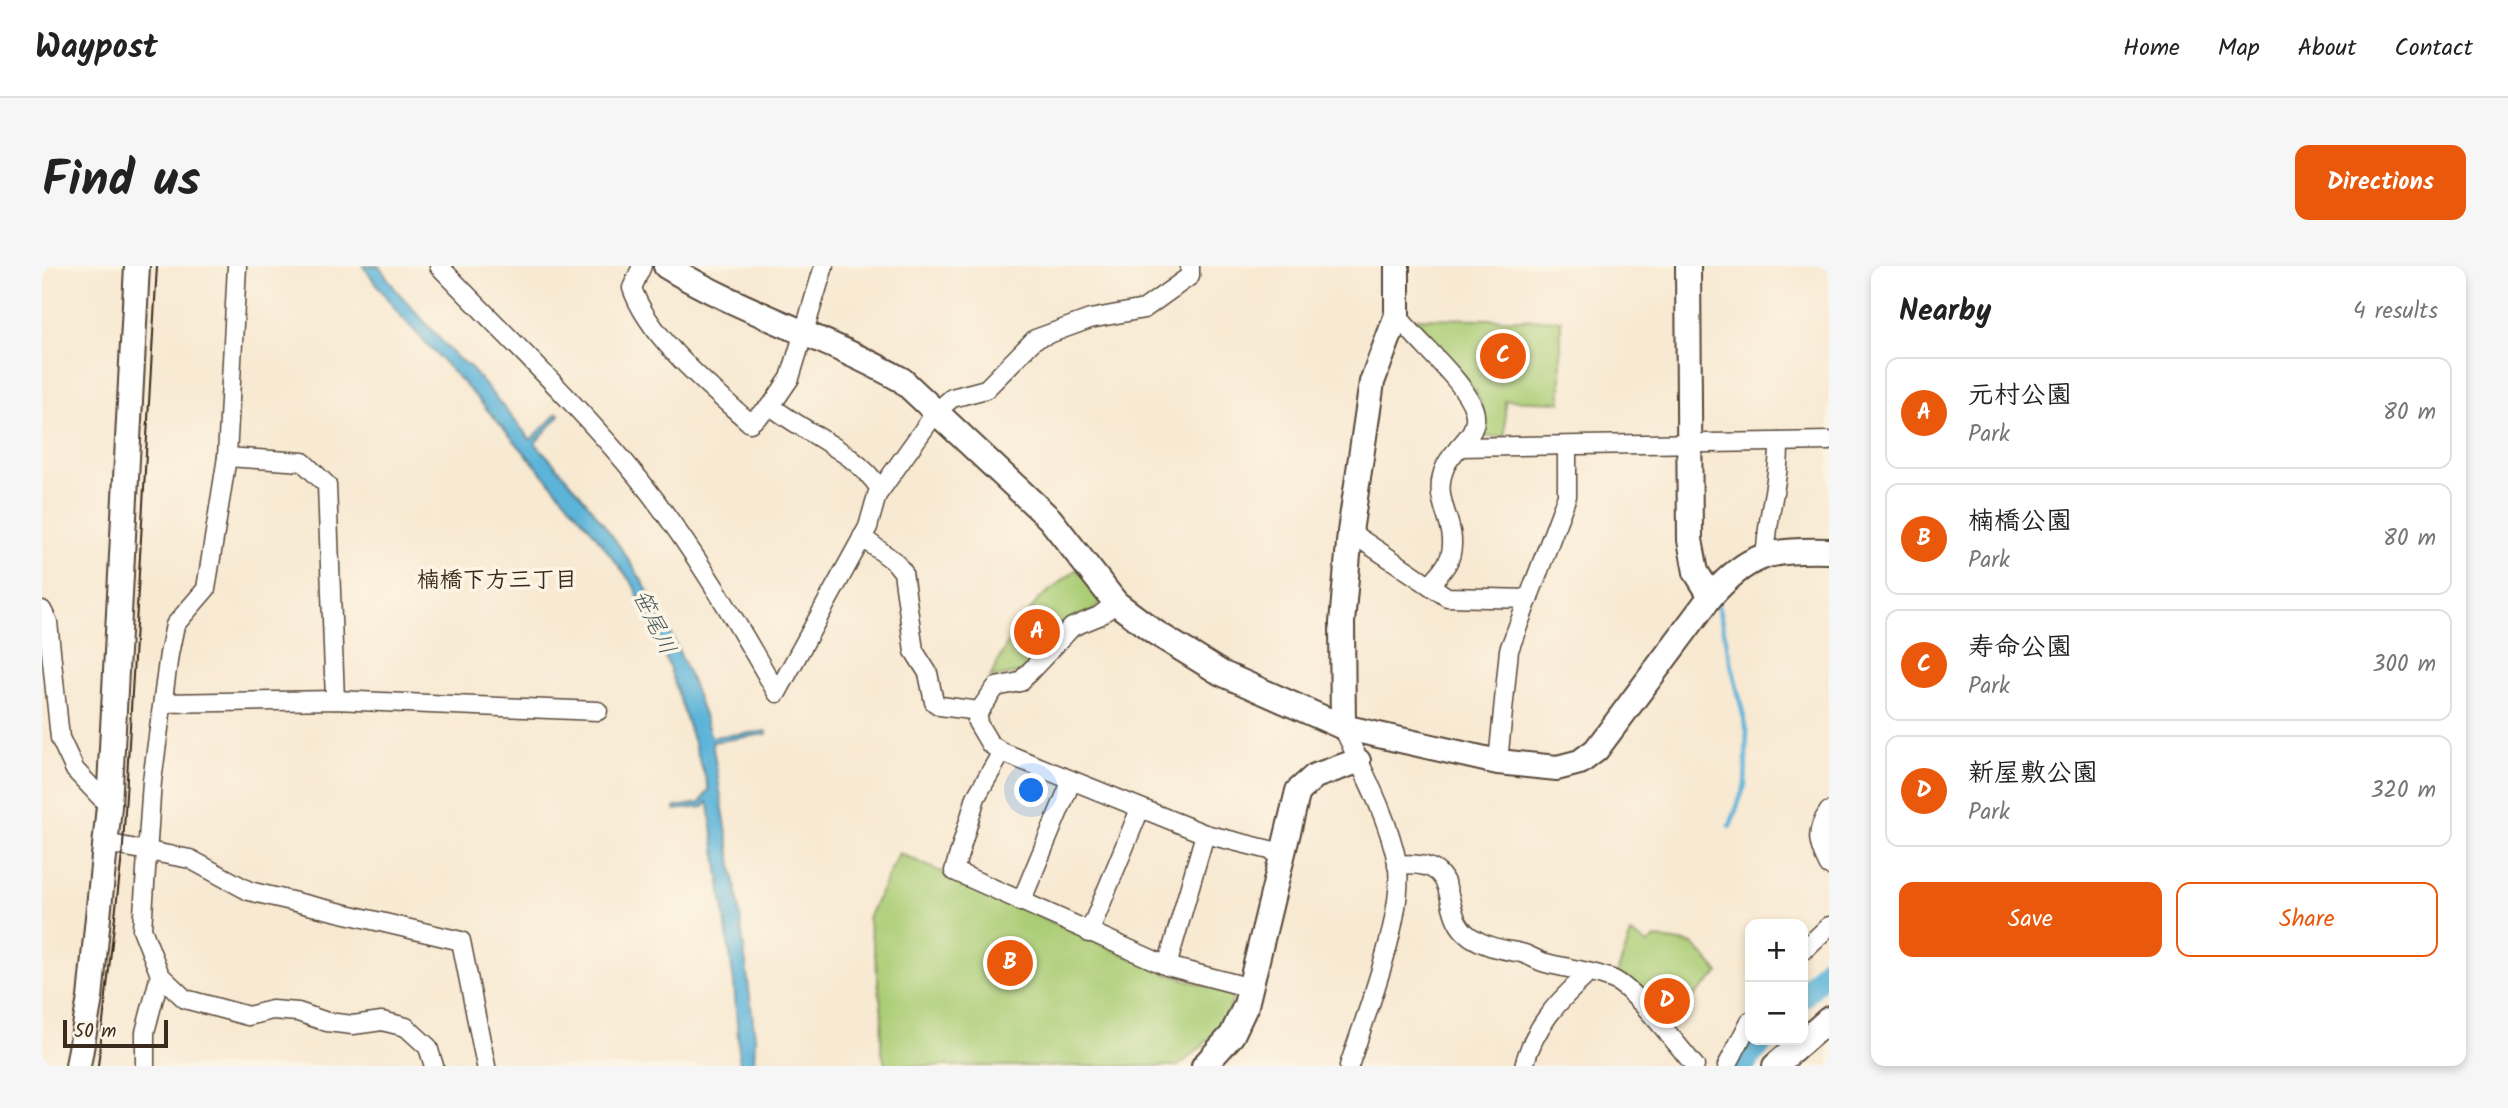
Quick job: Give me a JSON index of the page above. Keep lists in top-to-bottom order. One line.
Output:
{"districts":["楠橋下方三丁目"],"water":["笹尾川"],"scale_bar":"50 m","page":{"header":"Waypost","nav":["Home","Map","About","Contact"],"title":"Find us","buttons":["Directions",["Save","Share"]],"heading":["Nearby","4 results"],"pins":["C","A","B","D"],"list":[{"mark":"A","name":"元村公園","note":"Park","value":"80 m"},{"mark":"B","name":"楠橋公園","note":"Park","value":"80 m"},{"mark":"C","name":"寿命公園","note":"Park","value":"300 m"},{"mark":"D","name":"新屋敷公園","note":"Park","value":"320 m"}],"map_buttons":["+","−"],"scale":"50 m"}}
